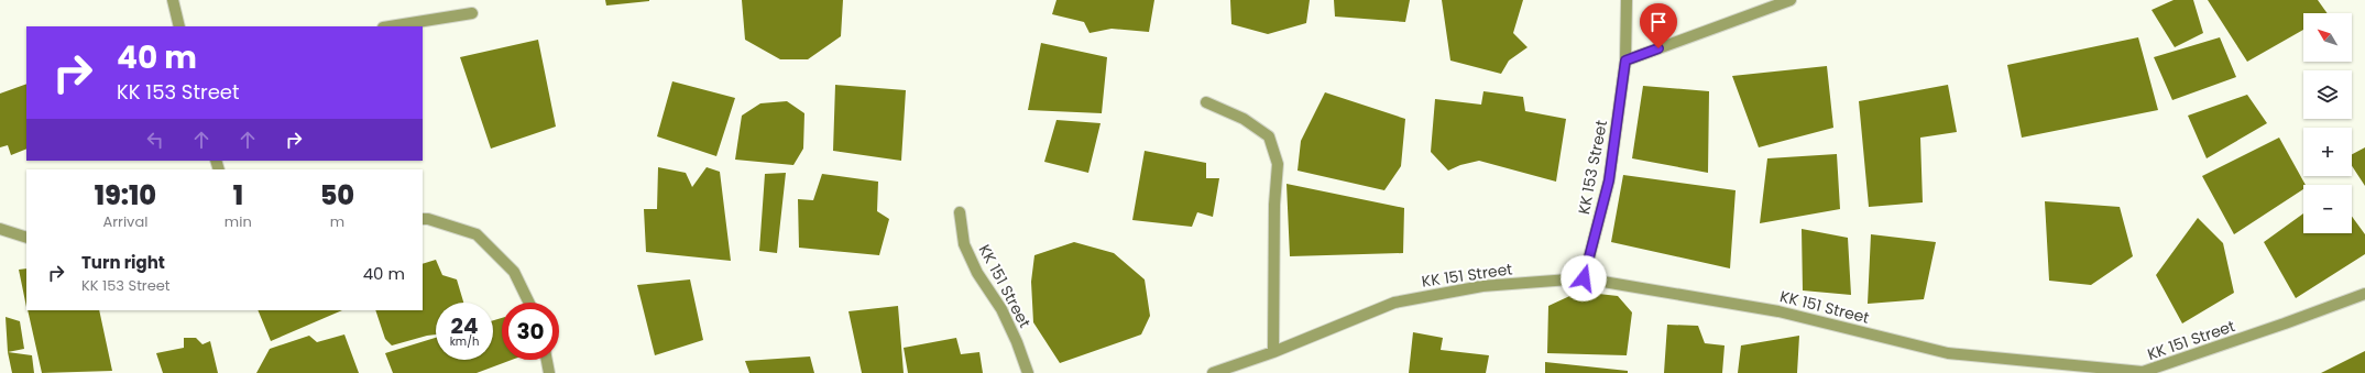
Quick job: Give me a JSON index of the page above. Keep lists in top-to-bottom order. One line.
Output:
{"streets":{"street":["KK 153 Street","KK 151 Street"]},"crossings":[["KK 153 Street","KK 151 Street"]],"north":"top left","page":{"map_buttons":["+","−"],"turn":["40 m","KK 153 Street"],"eta":["19:10","Arrival","1","min","50","m"],"list":[{"name":"Turn right","note":"KK 153 Street","value":"40 m"}],"speed":"24 km/h","limit":"30"}}
